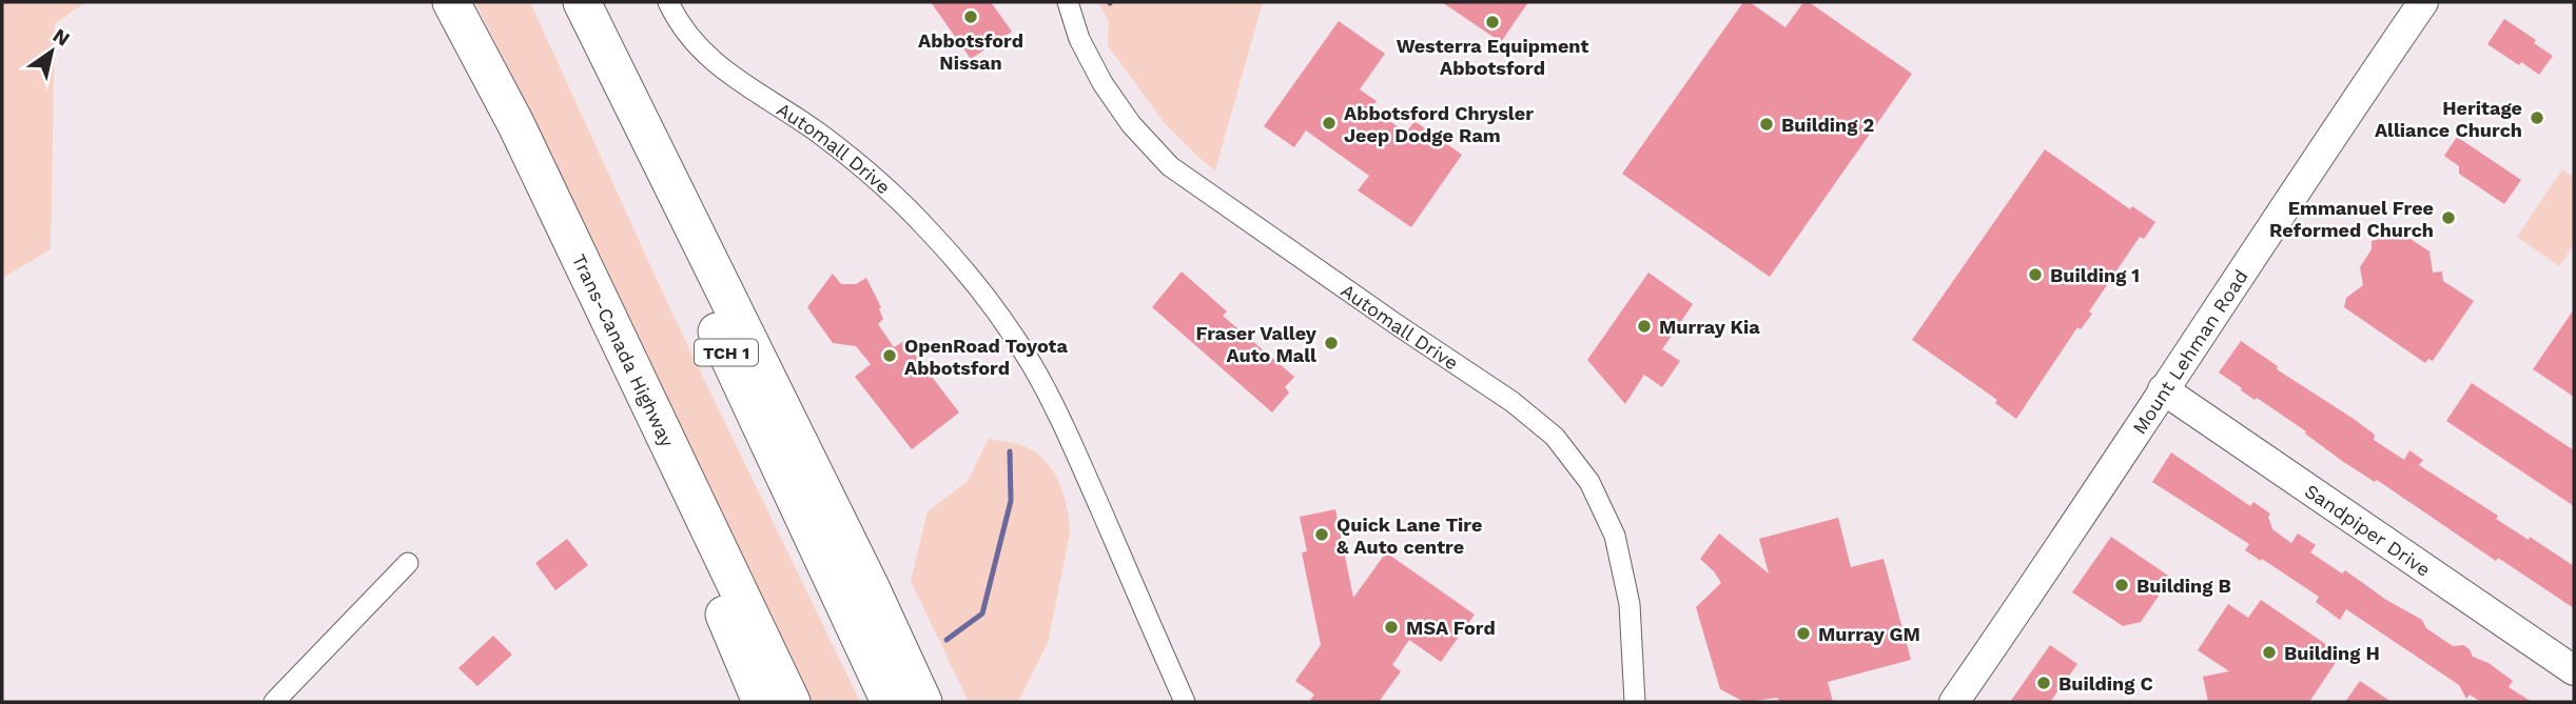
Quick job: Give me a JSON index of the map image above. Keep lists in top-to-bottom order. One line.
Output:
{"streets":{"highway":["Trans-Canada Highway","TCH 1"],"main road":["Mount Lehman Road","Sandpiper Drive"],"street":["Automall Drive"]},"crossings":[["Mount Lehman Road","Sandpiper Drive"]],"places":["Abbotsford Nissan","Westerra Equipment Abbotsford","Heritage Alliance Church","Abbotsford Chrysler Jeep Dodge Ram","Building 2","Emmanuel Free Reformed Church","Building 1","Murray Kia","Fraser Valley Auto Mall","OpenRoad Toyota Abbotsford","Quick Lane Tire & Auto centre","Building B","MSA Ford","Murray GM","Building H","Building C"],"north":"top right"}
